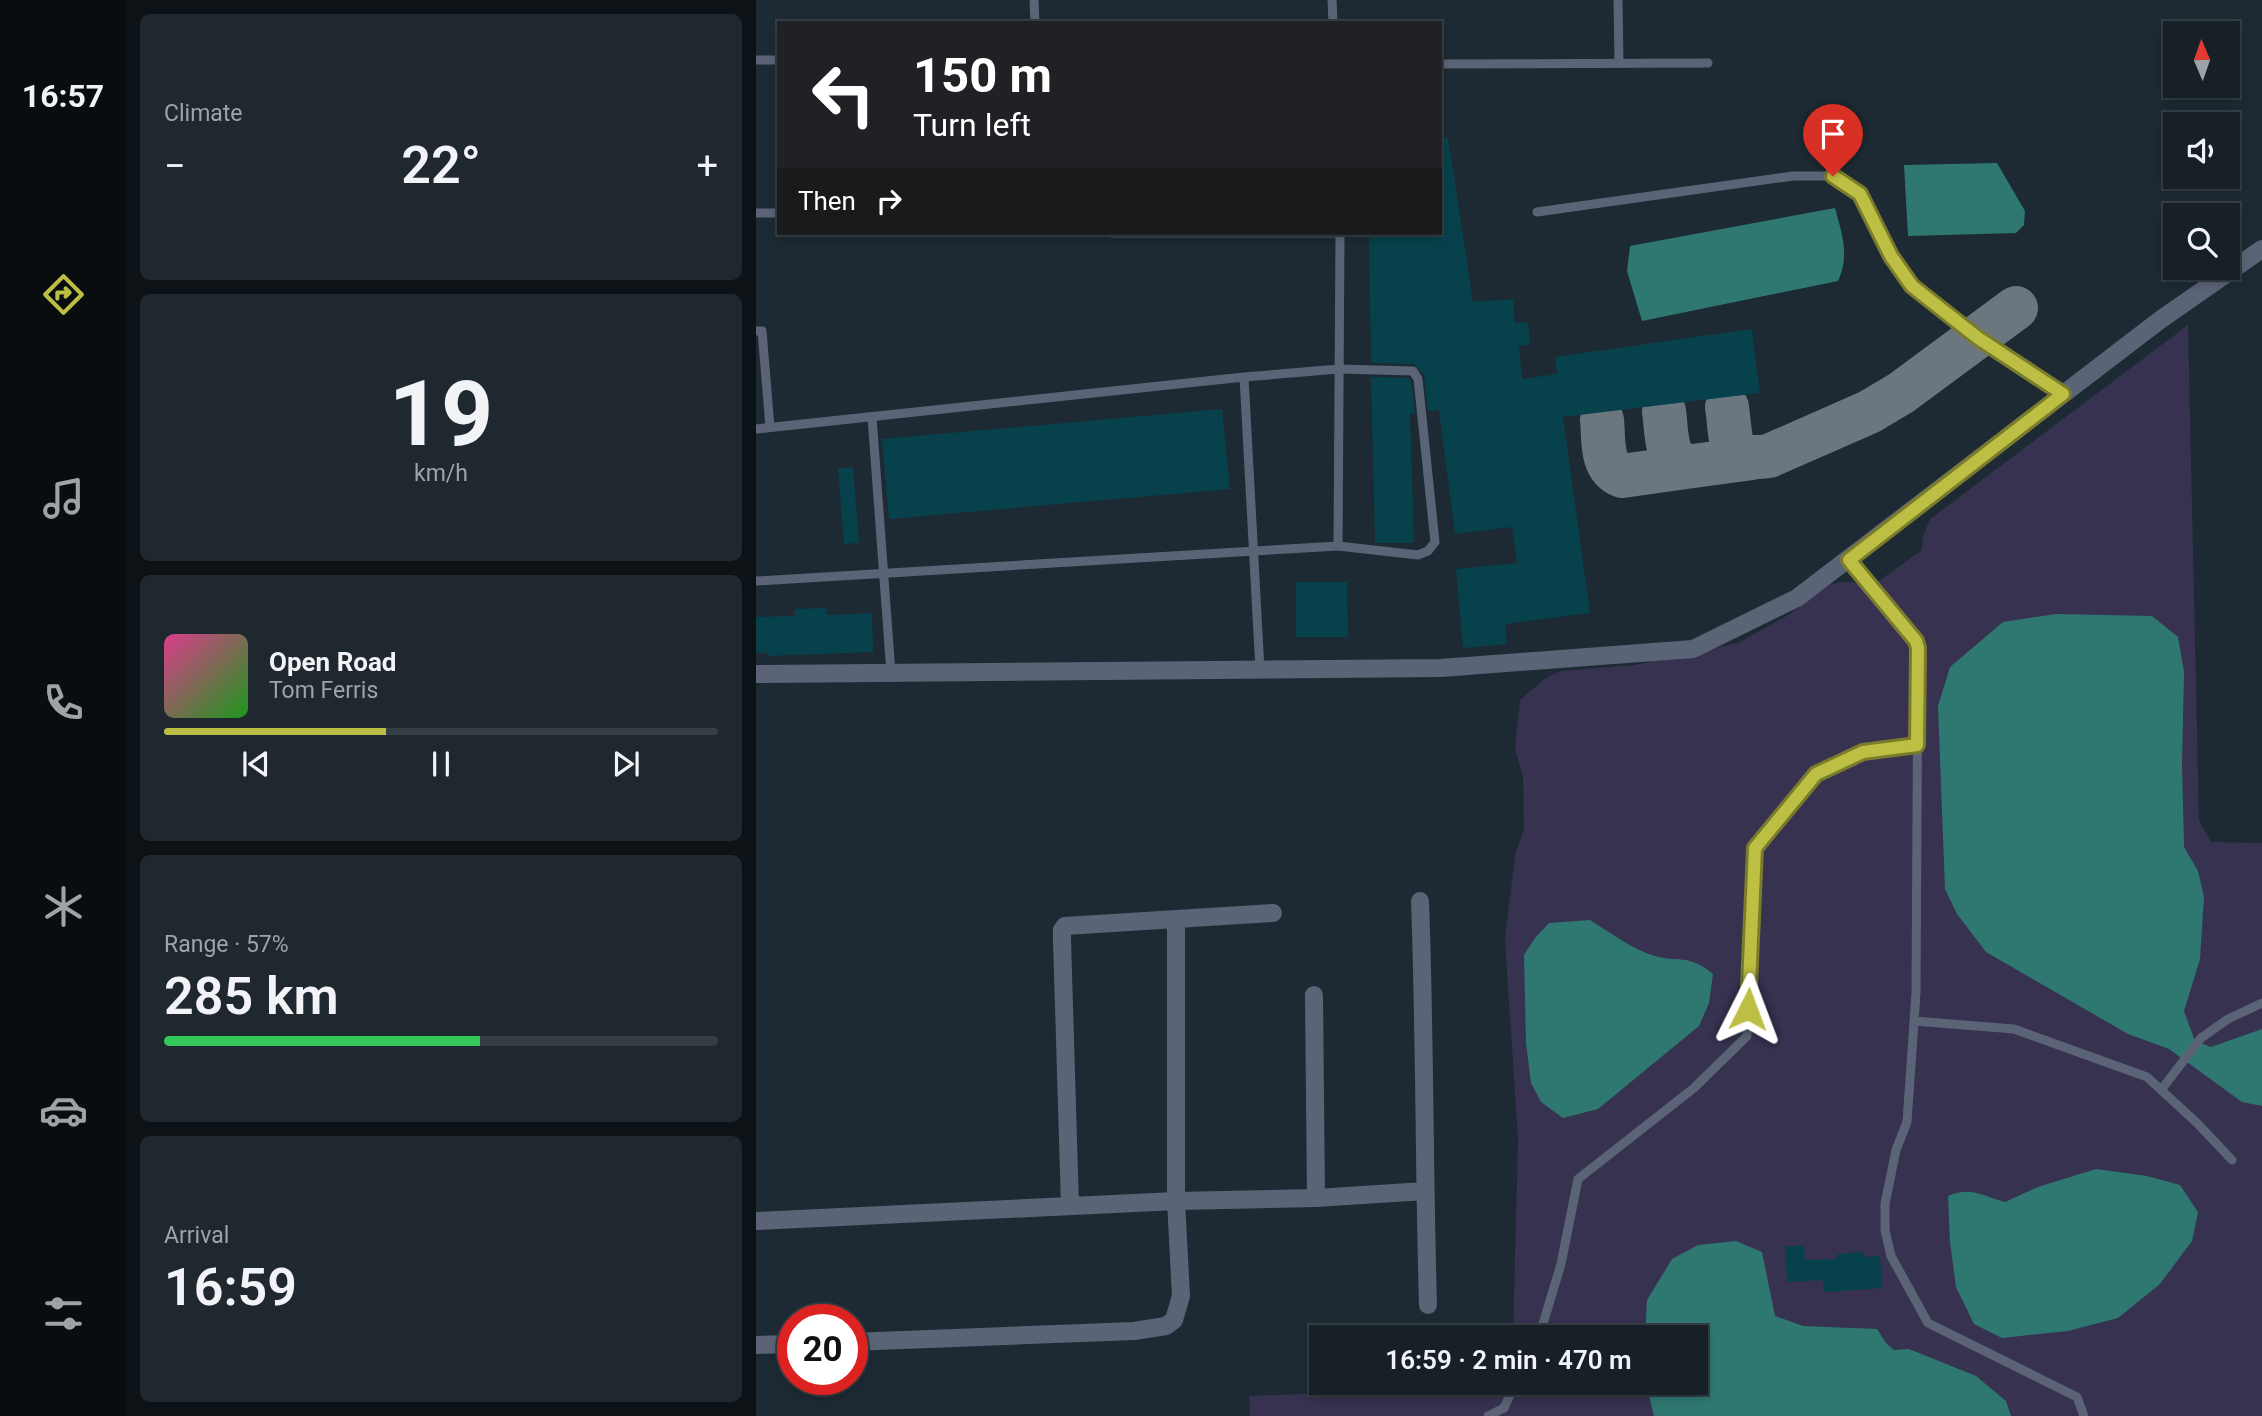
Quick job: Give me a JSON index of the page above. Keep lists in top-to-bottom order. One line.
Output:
{"north":"top","page":{"tabs":"16:57","tile":["Climate",["19","km/h"],["Range · 57%","285 km"],["Arrival","16:59"]],"turn":["150 m","Turn left"],"heat":["−","22°","+"],"then":"Then","song":["Open Road","Tom Ferris"],"limit":"20","trip":"16:59 · 2 min · 470 m"}}
